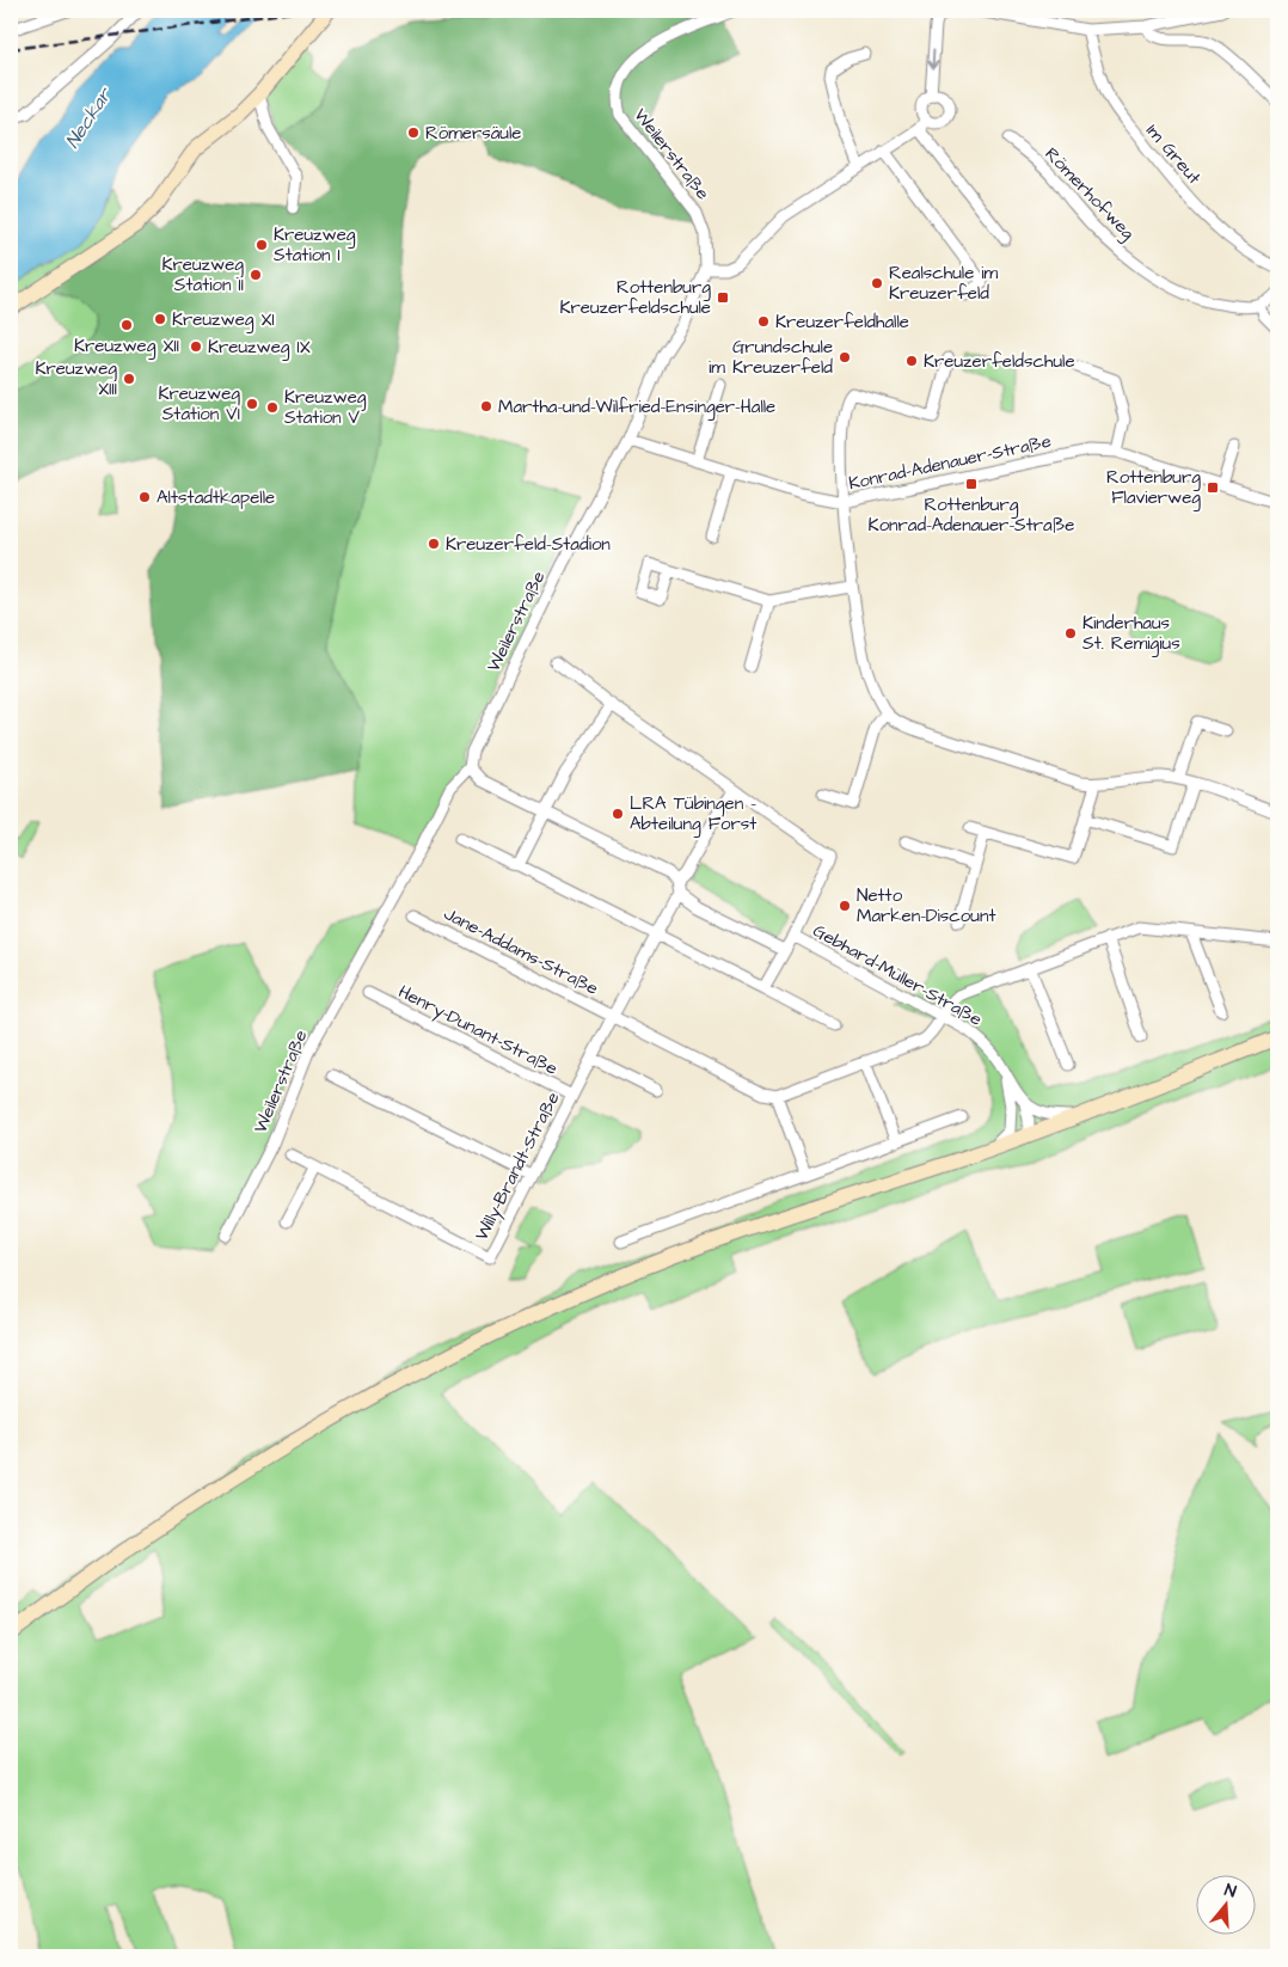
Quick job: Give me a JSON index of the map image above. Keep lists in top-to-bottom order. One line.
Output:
{"streets":{"street":["Weilerstraße","Im Greut","Römerhofweg","Konrad-Adenauer-Straße","Jane-Addams-Straße","Gebhard-Müller-Straße","Henry-Dunant-Straße","Willy-Brandt-Straße"]},"crossings":[["Weilerstraße","Konrad-Adenauer-Straße"],["Jane-Addams-Straße","Willy-Brandt-Straße"],["Henry-Dunant-Straße","Willy-Brandt-Straße"]],"water":["Neckar"],"places":{"other":["Römersäule","Kreuzweg Station I","Kreuzweg Station II","Realschule im Kreuzerfeld","Kreuzweg XI","Kreuzerfeldhalle","Kreuzweg XII","Kreuzweg IX","Grundschule im Kreuzerfeld","Kreuzerfeldschule","Kreuzweg XIII","Kreuzweg Station VI","Martha-und-Wilfried-Ensinger-Halle","Kreuzweg Station V","Altstadtkapelle","Kreuzerfeld-Stadion","Kinderhaus St. Remigius","LRA Tübingen - Abteilung Forst","Netto Marken-Discount"],"transit":["Rottenburg Kreuzerfeldschule","Rottenburg Konrad-Adenauer-Straße","Rottenburg Flavierweg"]},"north":"top"}
